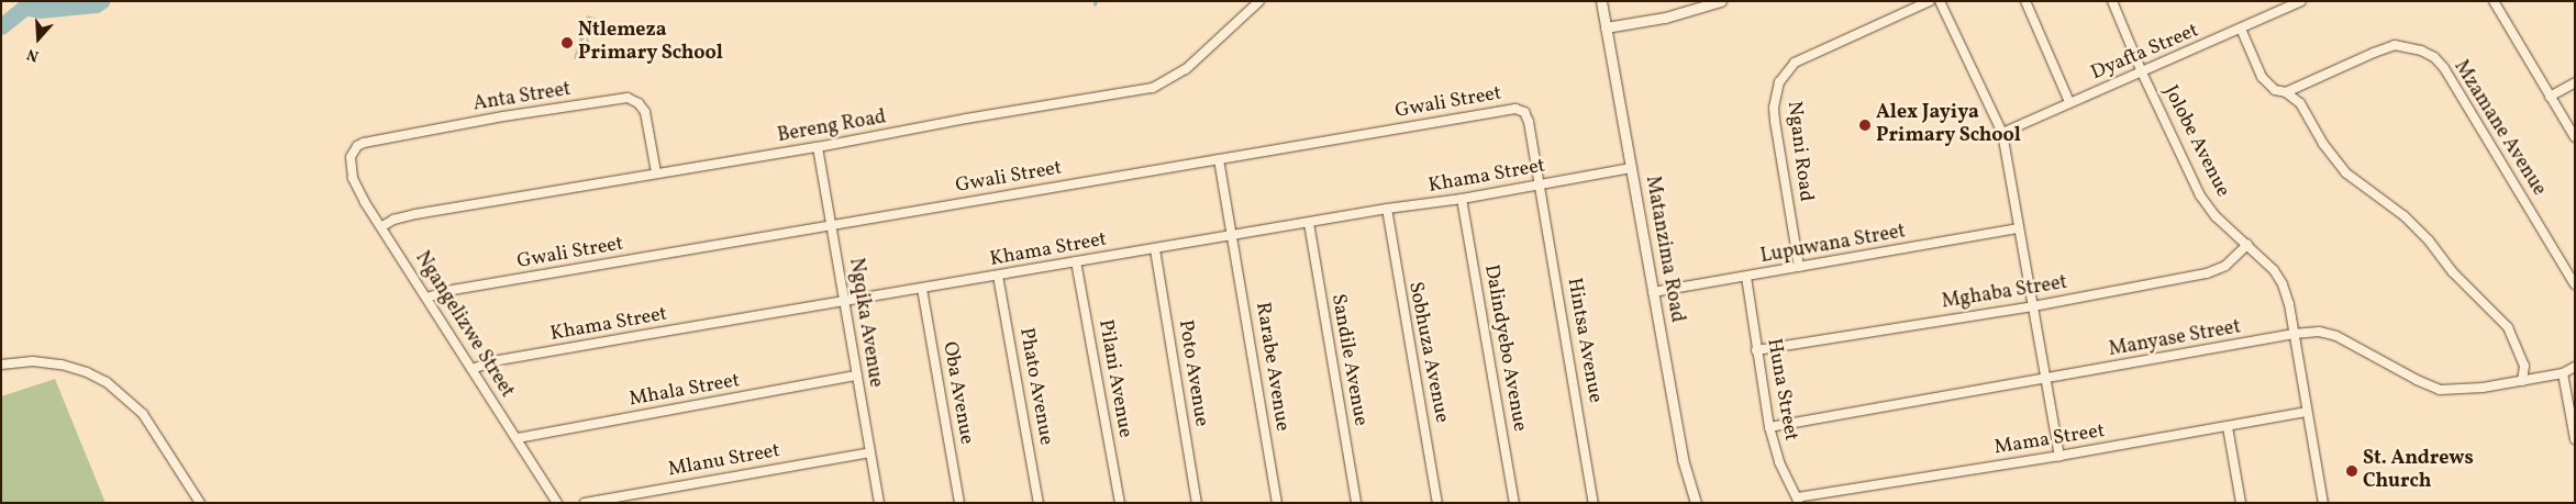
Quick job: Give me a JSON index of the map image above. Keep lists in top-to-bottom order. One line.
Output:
{"streets":{"street":["Dyafta Street","Anta Street","Gwali Street","Bereng Road","Mzamane Avenue","Jolobe Avenue","Ngani Road","Khama Street","Lupuwana Street","Matanzima Road","Mghaba Street","Ngqika Avenue","Ngangelizwe Street","Manyase Street","Hintsa Avenue","Dalindyebo Avenue","Sobhuza Avenue","Sandile Avenue","Rarabe Avenue","Poto Avenue","Pilani Avenue","Phato Avenue","Huna Street","Mhala Street","Oba Avenue","Mama Street","Mlanu Street"]},"crossings":[["Dyafta Street","Jolobe Avenue"],["Anta Street","Bereng Road"],["Anta Street","Ngangelizwe Street"],["Gwali Street","Khama Street"],["Gwali Street","Ngqika Avenue"],["Gwali Street","Ngangelizwe Street"],["Gwali Street","Hintsa Avenue"],["Gwali Street","Rarabe Avenue"],["Bereng Road","Ngqika Avenue"],["Bereng Road","Ngangelizwe Street"],["Jolobe Avenue","Mghaba Street"],["Jolobe Avenue","Manyase Street"],["Jolobe Avenue","Mama Street"],["Ngani Road","Lupuwana Street"],["Khama Street","Matanzima Road"],["Khama Street","Ngqika Avenue"],["Khama Street","Ngangelizwe Street"],["Khama Street","Hintsa Avenue"],["Khama Street","Dalindyebo Avenue"],["Khama Street","Sobhuza Avenue"],["Khama Street","Sandile Avenue"],["Khama Street","Rarabe Avenue"],["Khama Street","Poto Avenue"],["Khama Street","Pilani Avenue"],["Khama Street","Phato Avenue"],["Khama Street","Oba Avenue"],["Lupuwana Street","Matanzima Road"],["Lupuwana Street","Huna Street"],["Mghaba Street","Huna Street"],["Ngqika Avenue","Mhala Street"],["Ngqika Avenue","Mlanu Street"],["Ngangelizwe Street","Mhala Street"],["Manyase Street","Huna Street"],["Huna Street","Mama Street"]],"places":["Ntlemeza Primary School","Alex Jayiya Primary School","St. Andrews Church"],"north":"bottom"}
